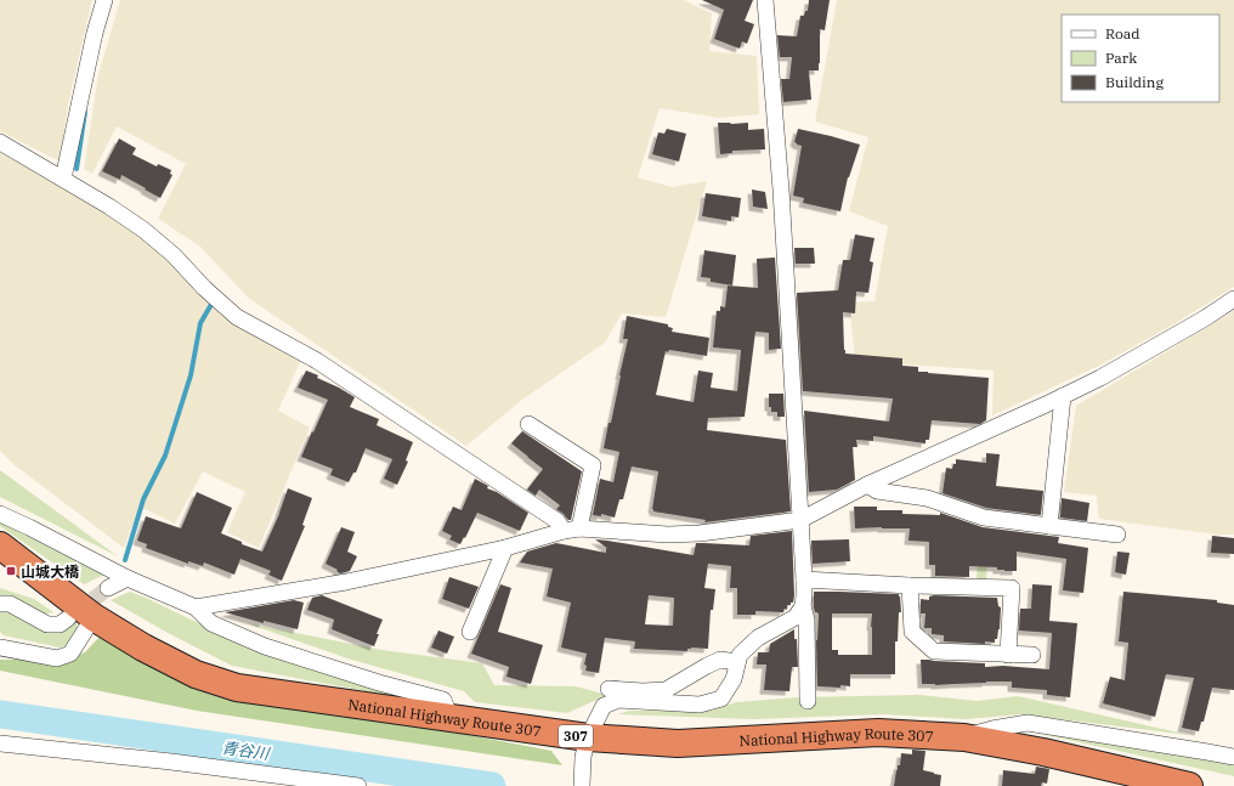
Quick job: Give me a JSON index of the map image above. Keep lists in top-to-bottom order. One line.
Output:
{"streets":{"highway":["National Highway Route 307","307"]},"water":["青谷川"],"places":{"transit":["山城大橋"]},"legend":["Road","Park","Building"]}
